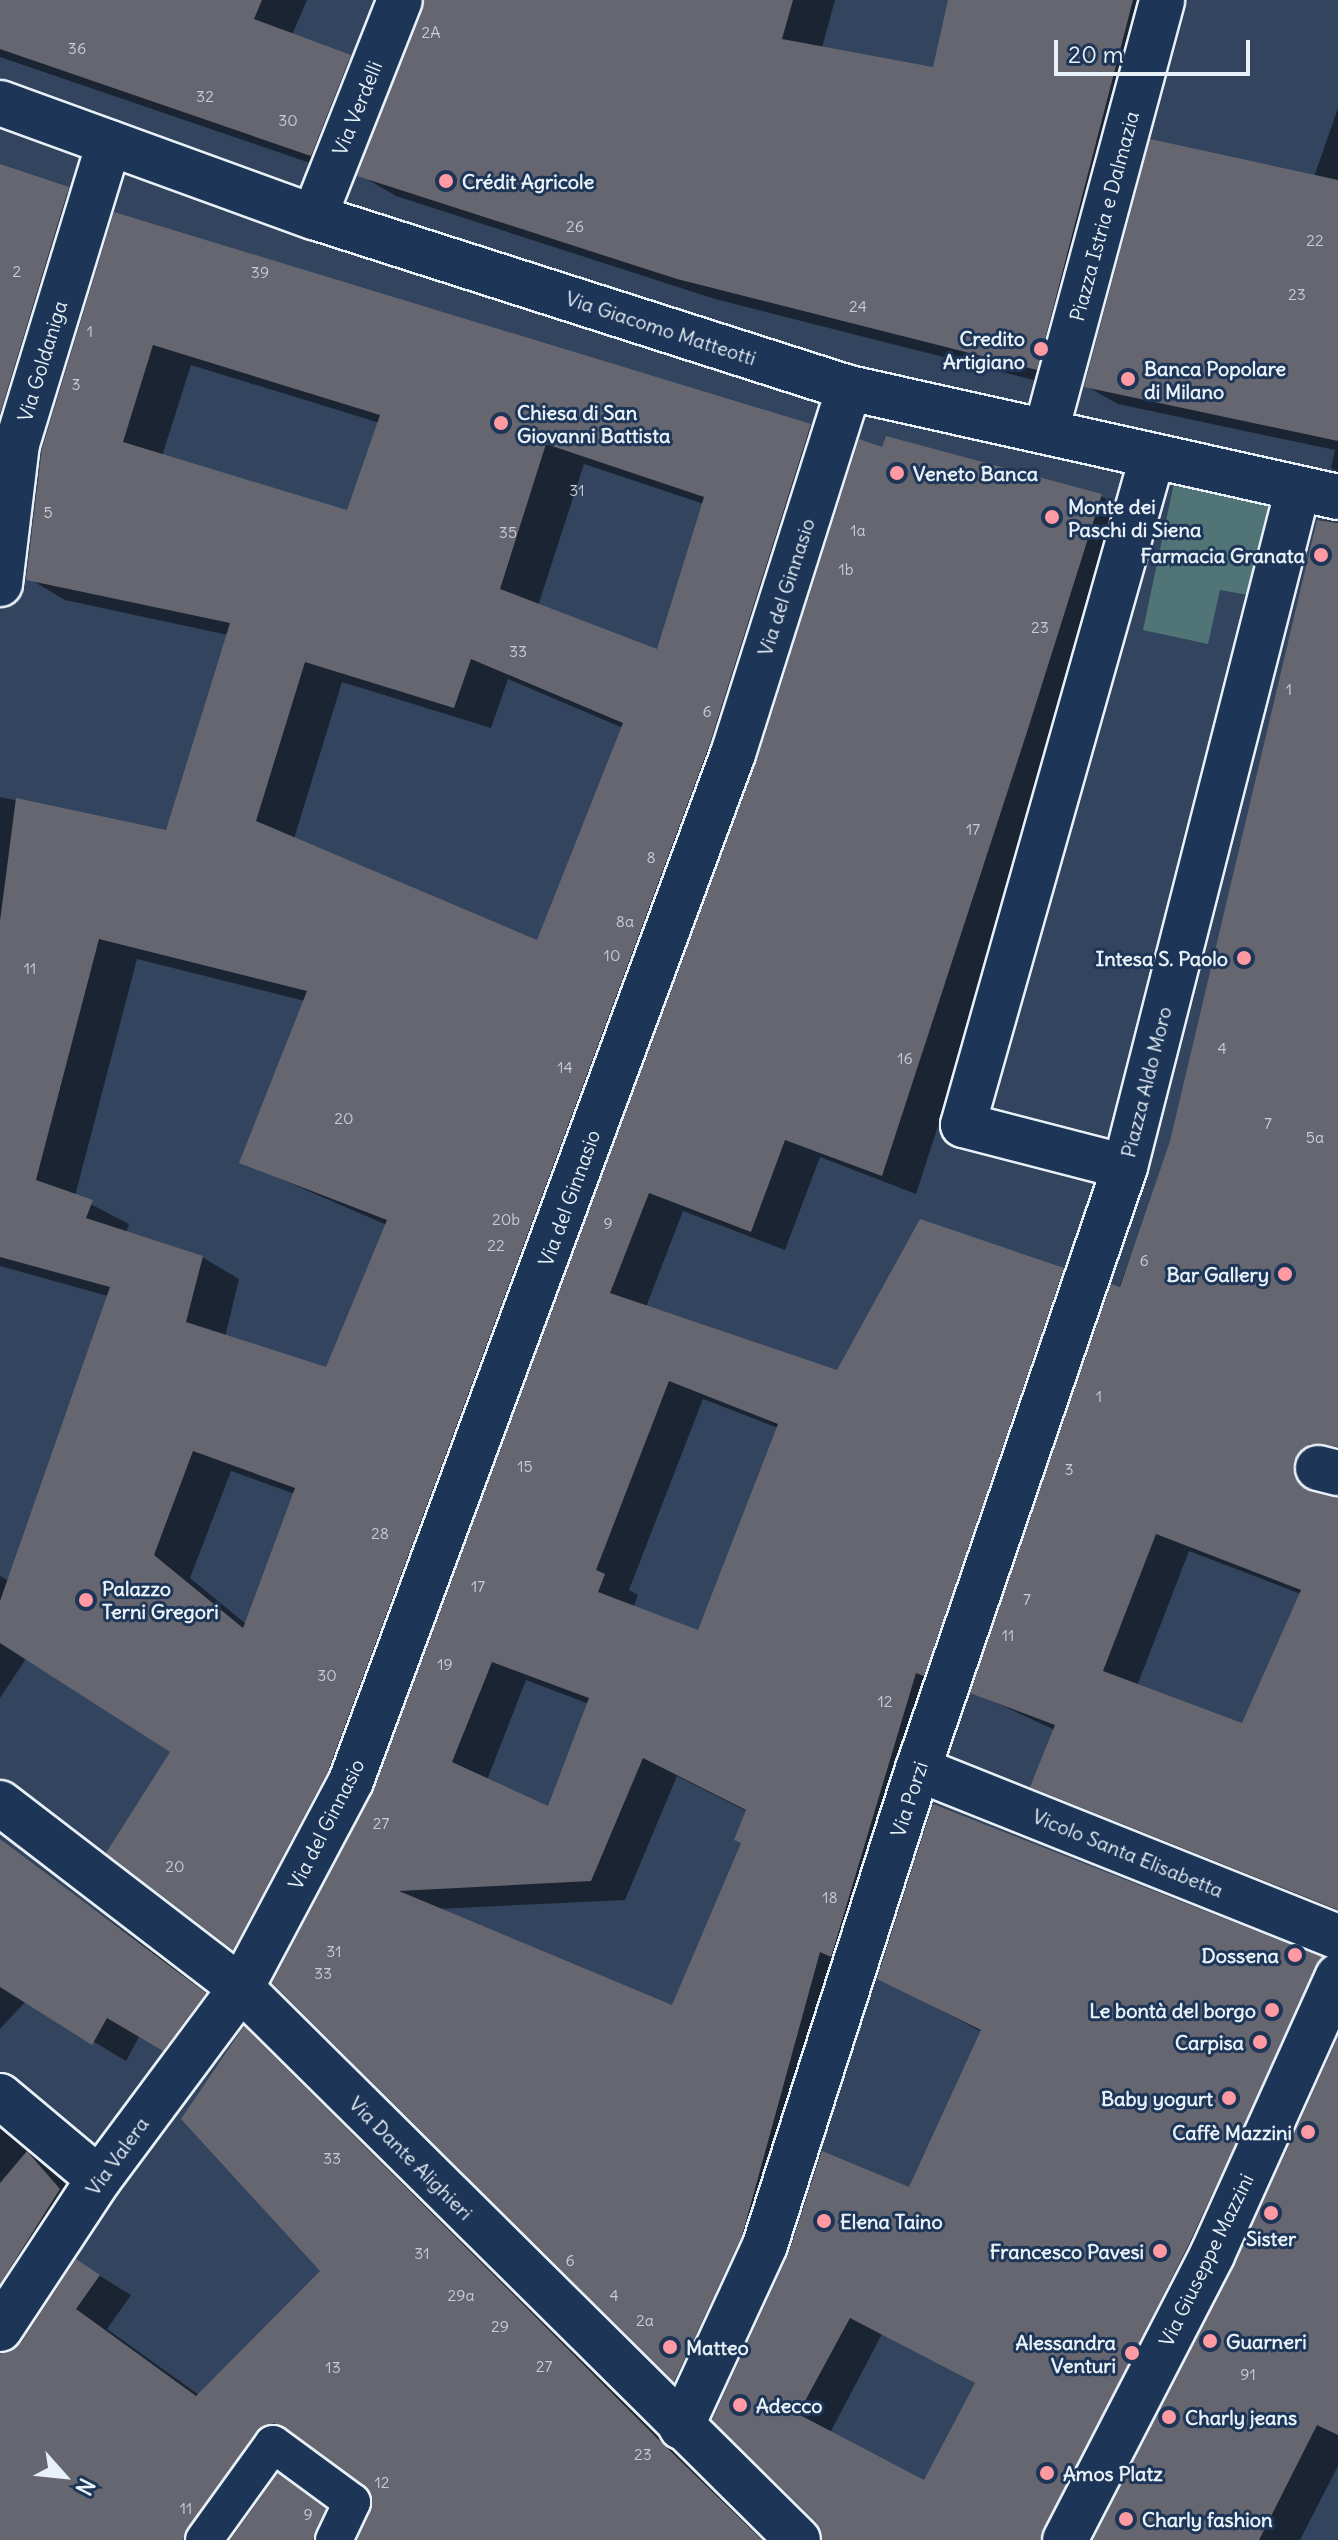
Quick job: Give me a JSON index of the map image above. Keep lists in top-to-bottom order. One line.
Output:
{"streets":{"street":["Via Verdelli","Piazza Istria e Dalmazia","Via Giacomo Matteotti","Via Goldaniga","Via del Ginnasio","Piazza Aldo Moro","Via Porzi","Vicolo Santa Elisabetta","Via Valera","Via Dante Alighieri","Via Giuseppe Mazzini"]},"crossings":[["Via Verdelli","Via Giacomo Matteotti"],["Piazza Istria e Dalmazia","Via Giacomo Matteotti"],["Via Giacomo Matteotti","Via Goldaniga"],["Via Giacomo Matteotti","Via del Ginnasio"],["Via Giacomo Matteotti","Piazza Aldo Moro"],["Via del Ginnasio","Via Valera"],["Via del Ginnasio","Via Dante Alighieri"],["Piazza Aldo Moro","Via Porzi"],["Via Porzi","Vicolo Santa Elisabetta"],["Via Porzi","Via Dante Alighieri"],["Via Valera","Via Dante Alighieri"]],"places":["Crédit Agricole","Credito Artigiano","Banca Popolare di Milano","Chiesa di San Giovanni Battista","Veneto Banca","Monte dei Paschi di Siena","Farmacia Granata","Intesa S. Paolo","Bar Gallery","Palazzo Terni Gregori","Dossena","Le bontà del borgo","Carpisa","Baby yogurt","Caffè Mazzini","Sister","Elena Taino","Francesco Pavesi","Guarneri","Matteo","Alessandra Venturi","Adecco","Charly jeans","Amos Platz","Charly fashion"],"house_numbers":["2A","36","32","30","26","22","2","39","23","24","1","3","31","5","1a","35","1b","23","33","1","6","17","8","8a","10","11","4","16","14","20","7","5a","20b","9","22","6","1","15","3","28","17","7","11","19","30","12","27","20","18","31","33","33","31","6","29a","4","2a","29","27","13","91","23","12","11","9"],"scale_bar":"20 m","north":"bottom right"}
